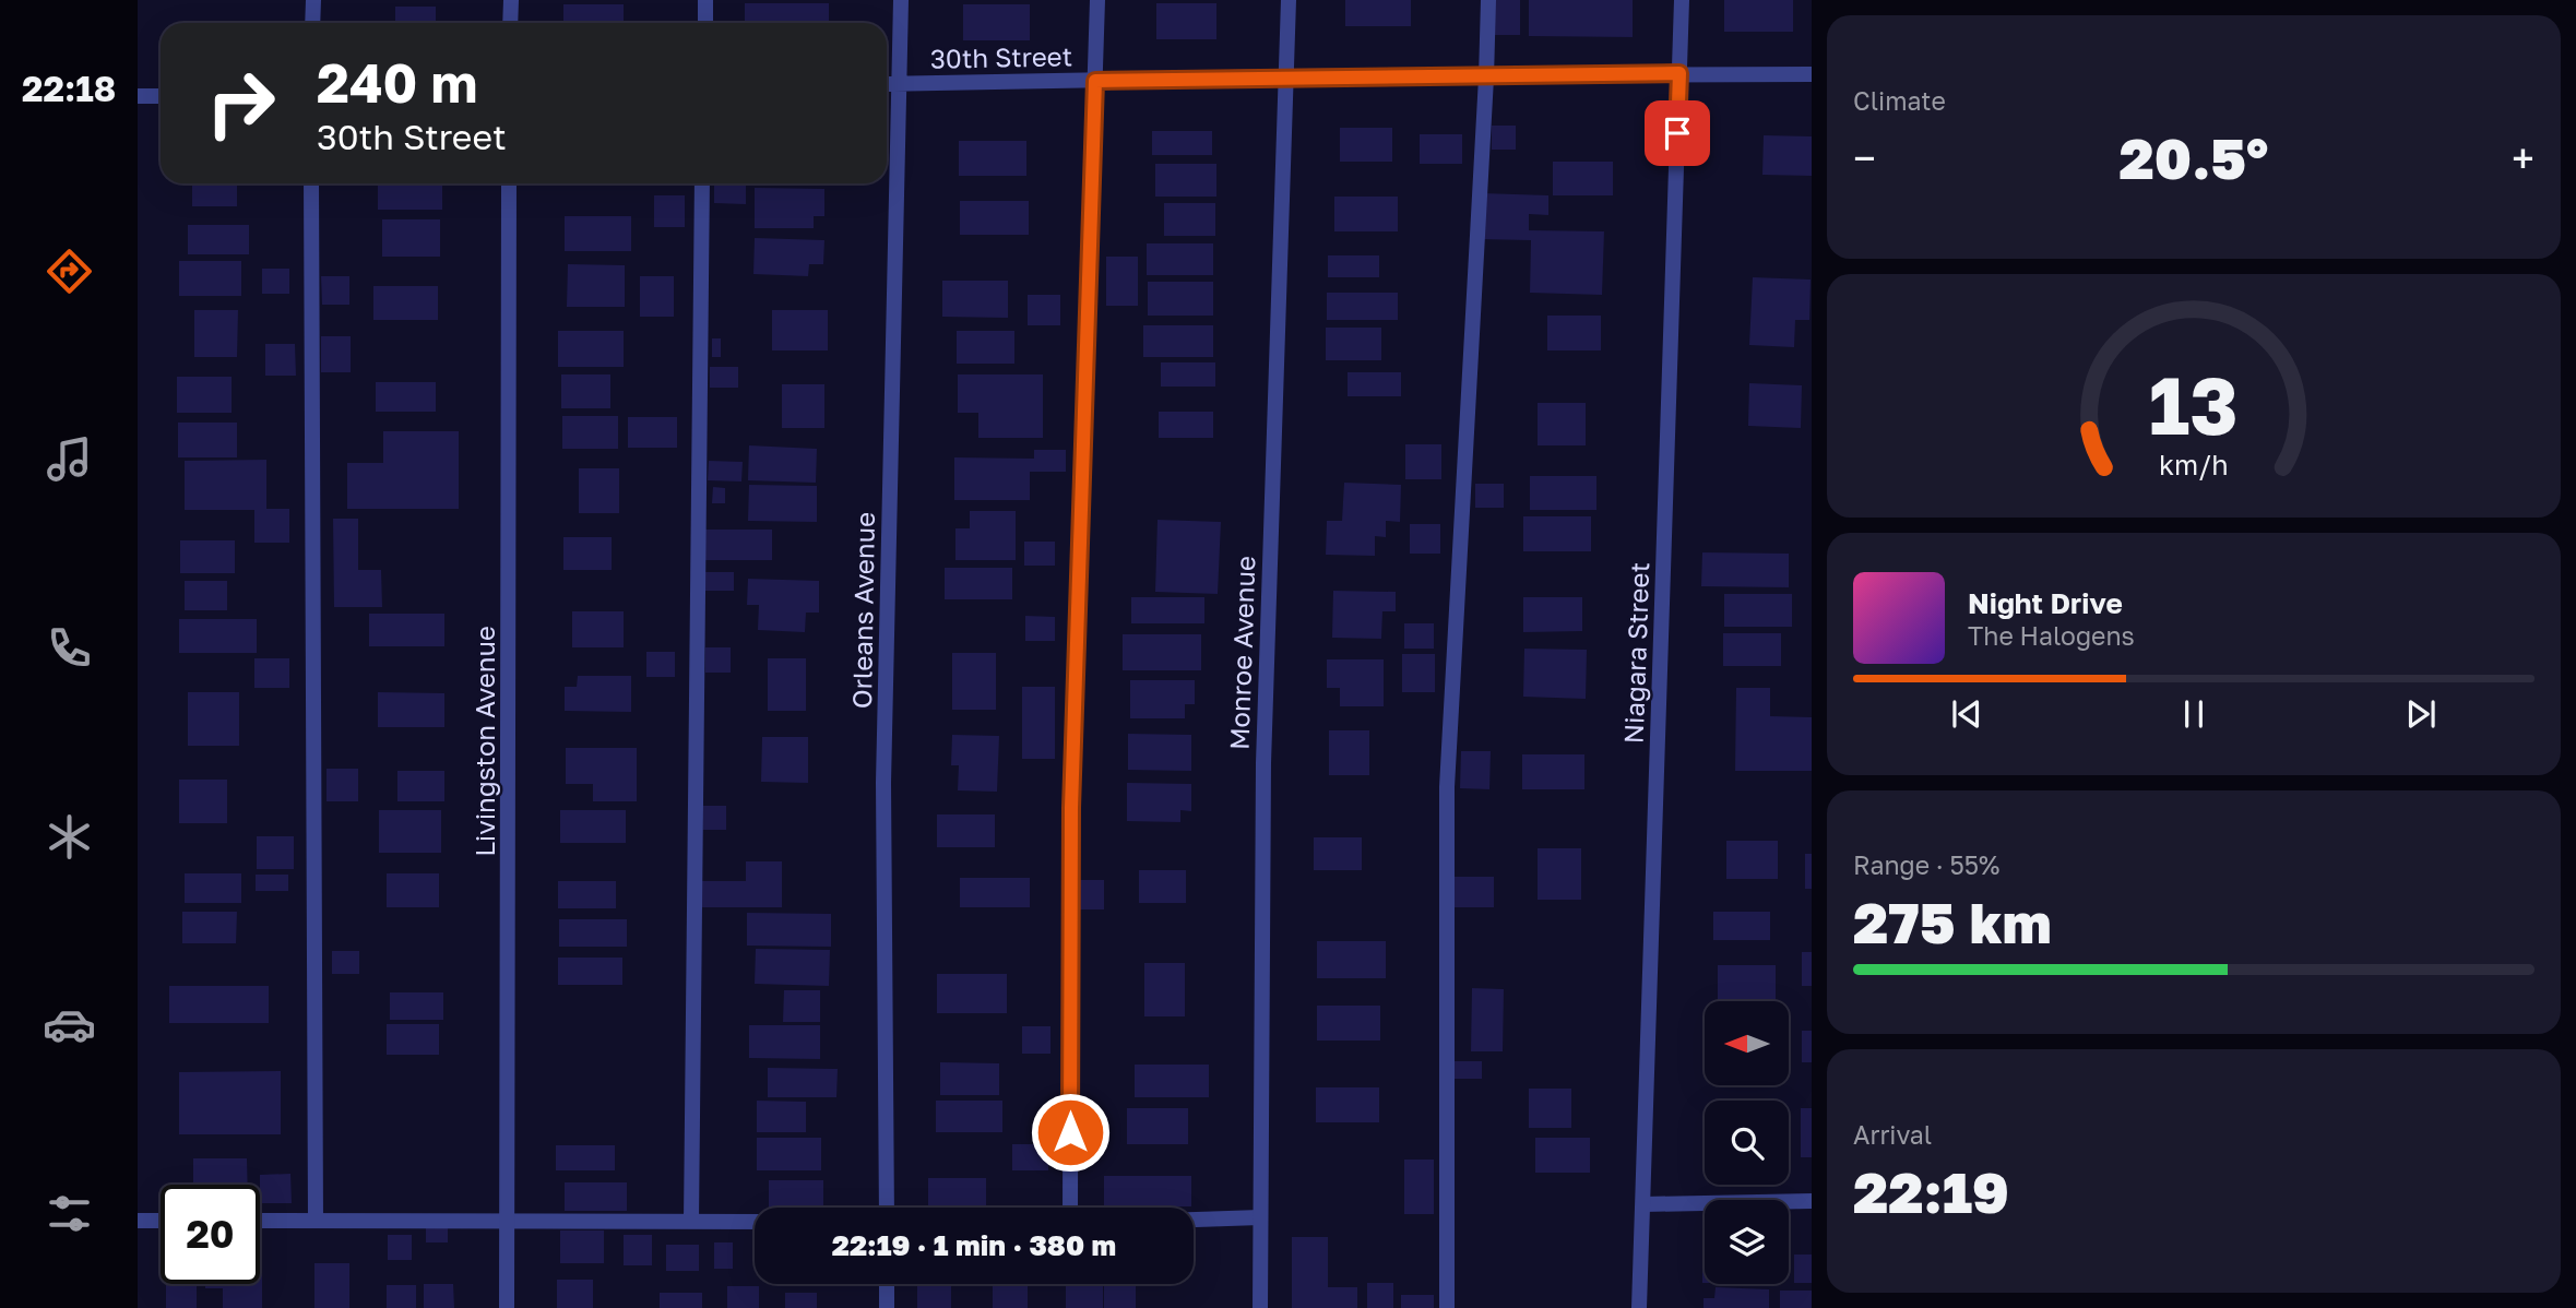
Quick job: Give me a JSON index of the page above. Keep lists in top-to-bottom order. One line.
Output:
{"streets":{"street":["30th Street","Orleans Avenue","Monroe Avenue","Niagara Street","Livingston Avenue"]},"crossings":[["30th Street","Orleans Avenue"],["30th Street","Monroe Avenue"],["30th Street","Niagara Street"]],"north":"left","page":{"tabs":"22:18","tile":["Climate",["Range · 55%","275 km"],["Arrival","22:19"]],"turn":["240 m","30th Street"],"heat":["−","20.5°","+"],"song":["Night Drive","The Halogens"],"limit":"20","trip":"22:19 · 1 min · 380 m","gauge":["13","km/h"]}}
